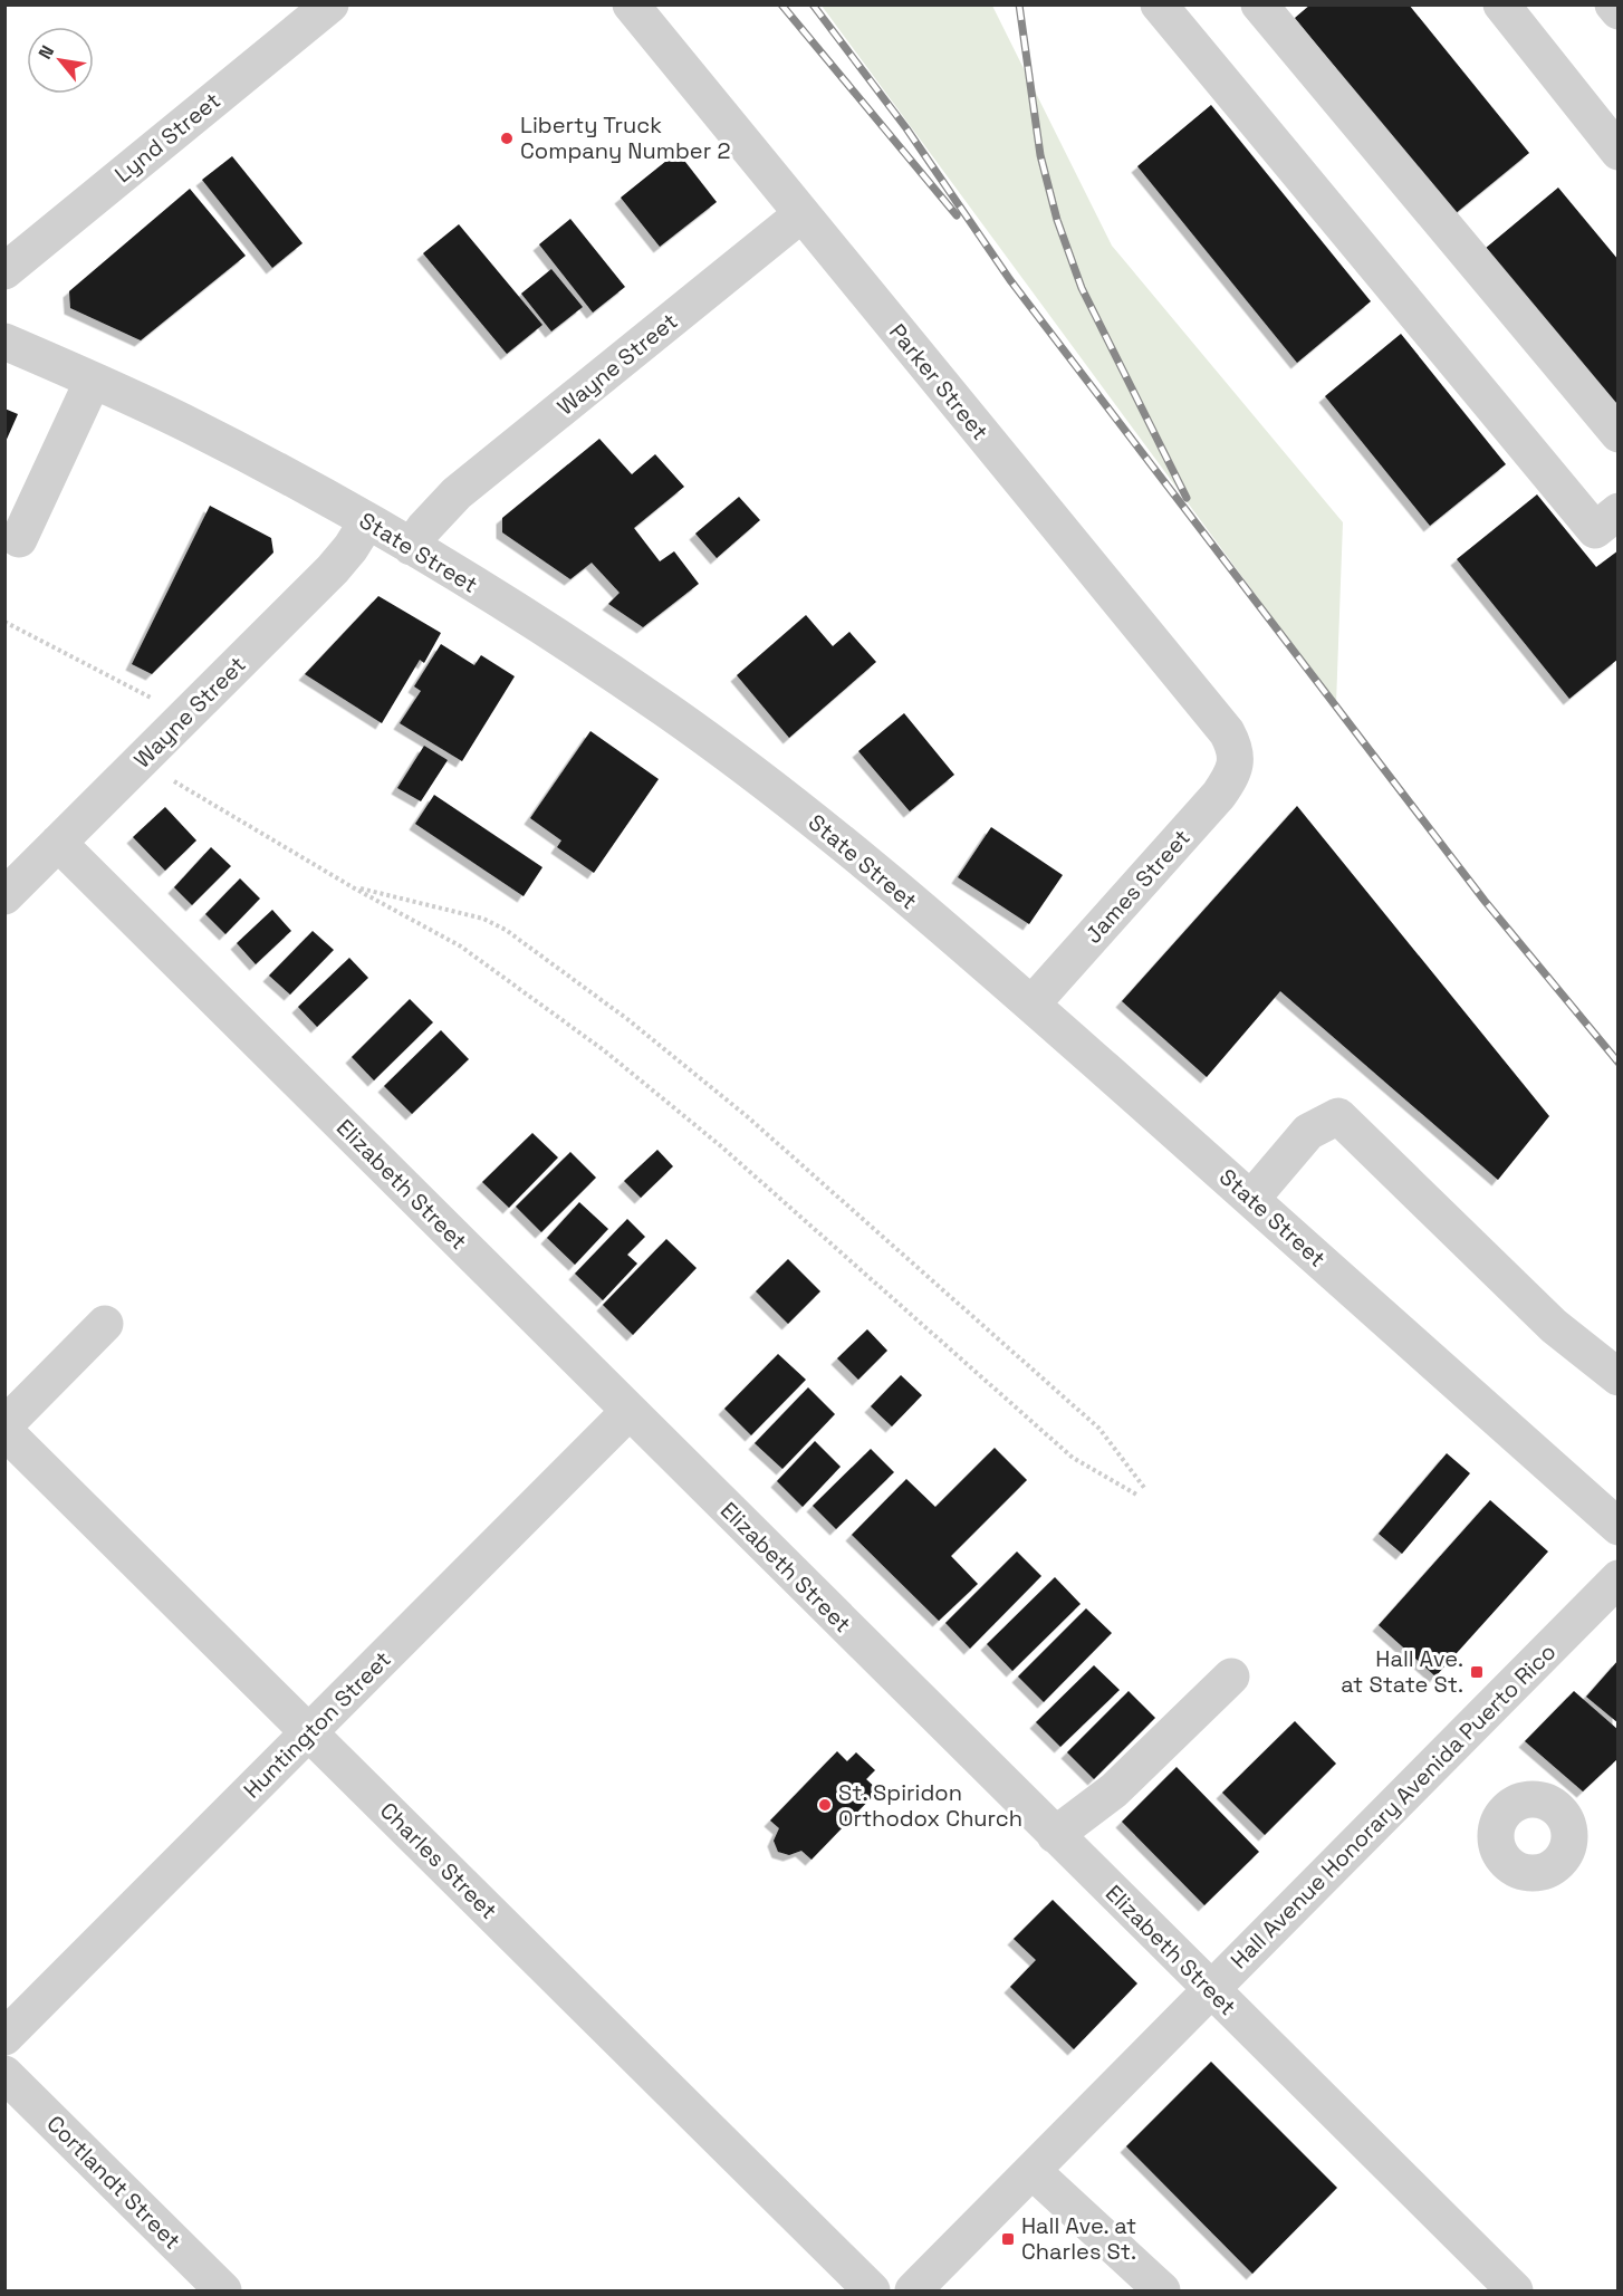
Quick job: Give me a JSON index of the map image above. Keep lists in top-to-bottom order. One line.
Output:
{"streets":{"street":["Lynd Street","Wayne Street","Parker Street","State Street","James Street","Elizabeth Street","Huntington Street","Hall Avenue Honorary Avenida Puerto Rico","Charles Street","Cortlandt Street"]},"crossings":[["Wayne Street","Parker Street"],["Wayne Street","State Street"],["Wayne Street","Elizabeth Street"],["Parker Street","James Street"],["State Street","James Street"],["Elizabeth Street","Huntington Street"],["Elizabeth Street","Hall Avenue Honorary Avenida Puerto Rico"],["Huntington Street","Charles Street"]],"places":{"other":["Liberty Truck Company Number 2","St. Spiridon Orthodox Church"],"transit":["Hall Ave. at State St.","Hall Ave. at Charles St."]},"north":"top left"}
